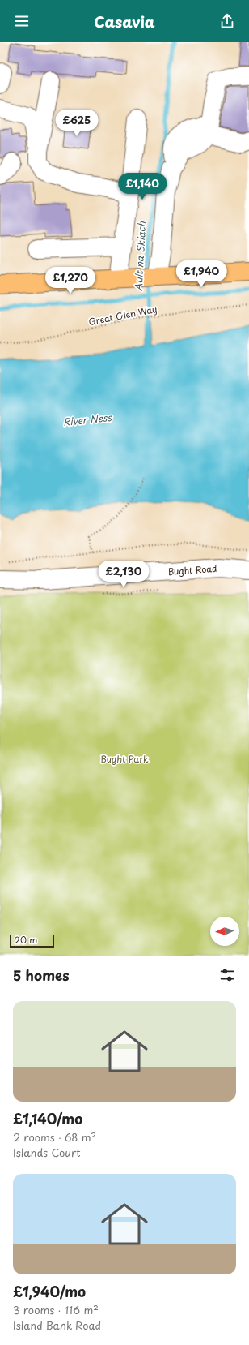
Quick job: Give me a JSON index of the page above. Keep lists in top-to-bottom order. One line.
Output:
{"streets":{"street":["Bught Road"],"path":["Great Glen Way"]},"water":["Ault na Skiach","River Ness"],"parks":["Bught Park"],"scale_bar":"20 m","north":"left","page":{"header":"Casavia","price":["£625","£1,140","£1,940","£1,270","£2,130"],"scale":"20 m","heading":"5 homes","list":[{"name":"£1,140/mo","note":"2 rooms · 68 m² · Islands Court"},{"name":"£1,940/mo","note":"3 rooms · 116 m² · Island Bank Road"}]}}
